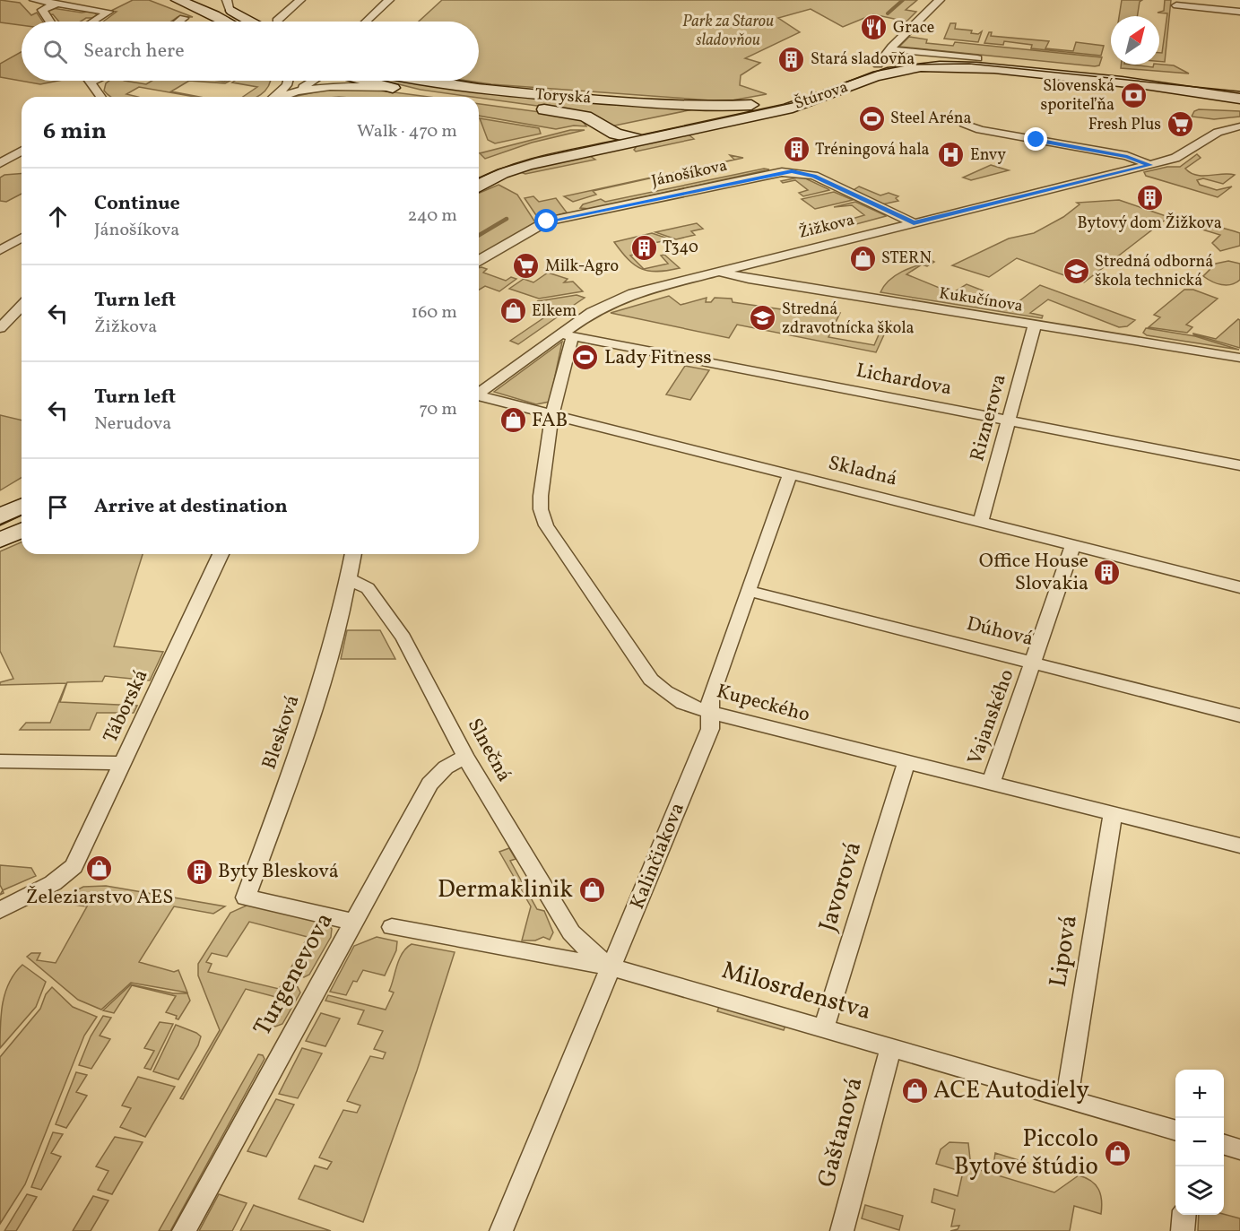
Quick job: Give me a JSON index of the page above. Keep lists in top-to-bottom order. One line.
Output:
{"streets":{"street":["Štúrova","Toryská","Jánošíkova","Žižkova","Kukučínova","Lichardova","Riznerova","Skladná","Dúhová","Kupeckého","Táborská","Vajanského","Blesková","Slnečná","Kalinčiakova","Javorová","Lipová","Turgenevova","Milosrdenstva","Gaštanová"]},"crossings":[["Štúrova","Toryská"],["Jánošíkova","Žižkova"],["Žižkova","Kukučínova"],["Žižkova","Lichardova"],["Žižkova","Kupeckého"],["Kukučínova","Riznerova"],["Lichardova","Riznerova"],["Lichardova","Kupeckého"],["Riznerova","Skladná"],["Skladná","Kupeckého"],["Skladná","Vajanského"],["Skladná","Kalinčiakova"],["Dúhová","Vajanského"],["Dúhová","Kalinčiakova"],["Kupeckého","Vajanského"],["Kupeckého","Kalinčiakova"],["Kupeckého","Javorová"],["Kupeckého","Lipová"],["Blesková","Slnečná"],["Blesková","Turgenevova"],["Slnečná","Kalinčiakova"],["Slnečná","Turgenevova"],["Slnečná","Milosrdenstva"],["Kalinčiakova","Milosrdenstva"],["Javorová","Milosrdenstva"],["Lipová","Milosrdenstva"],["Milosrdenstva","Gaštanová"]],"parks":["Park za Starou sladovňou"],"places":{"restaurant":["Grace"],"building":["Stará sladovňa","Tréningová hala","Bytový dom Žižkova","T340","Office House Slovakia","Byty Blesková"],"bank":["Slovenská sporiteľňa"],"sports":["Steel Aréna","Lady Fitness"],"supermarket":["Fresh Plus","Milk-Agro"],"hospital":["Envy"],"shop":["STERN","Elkem","FAB","Železiarstvo AES","Dermaklinik","ACE Autodiely","Piccolo Bytové štúdio"],"school or university":["Stredná odborná škola technická","Stredná zdravotnícka škola"]},"north":"top right","page":{"search":"Search here","heading":["6 min","Walk · 470 m"],"list":[["Continue","Jánošíkova","240 m"],["Turn left","Žižkova","160 m"],["Turn left","Nerudova","70 m"],"Arrive at destination"],"map_buttons":["+","−"]}}
